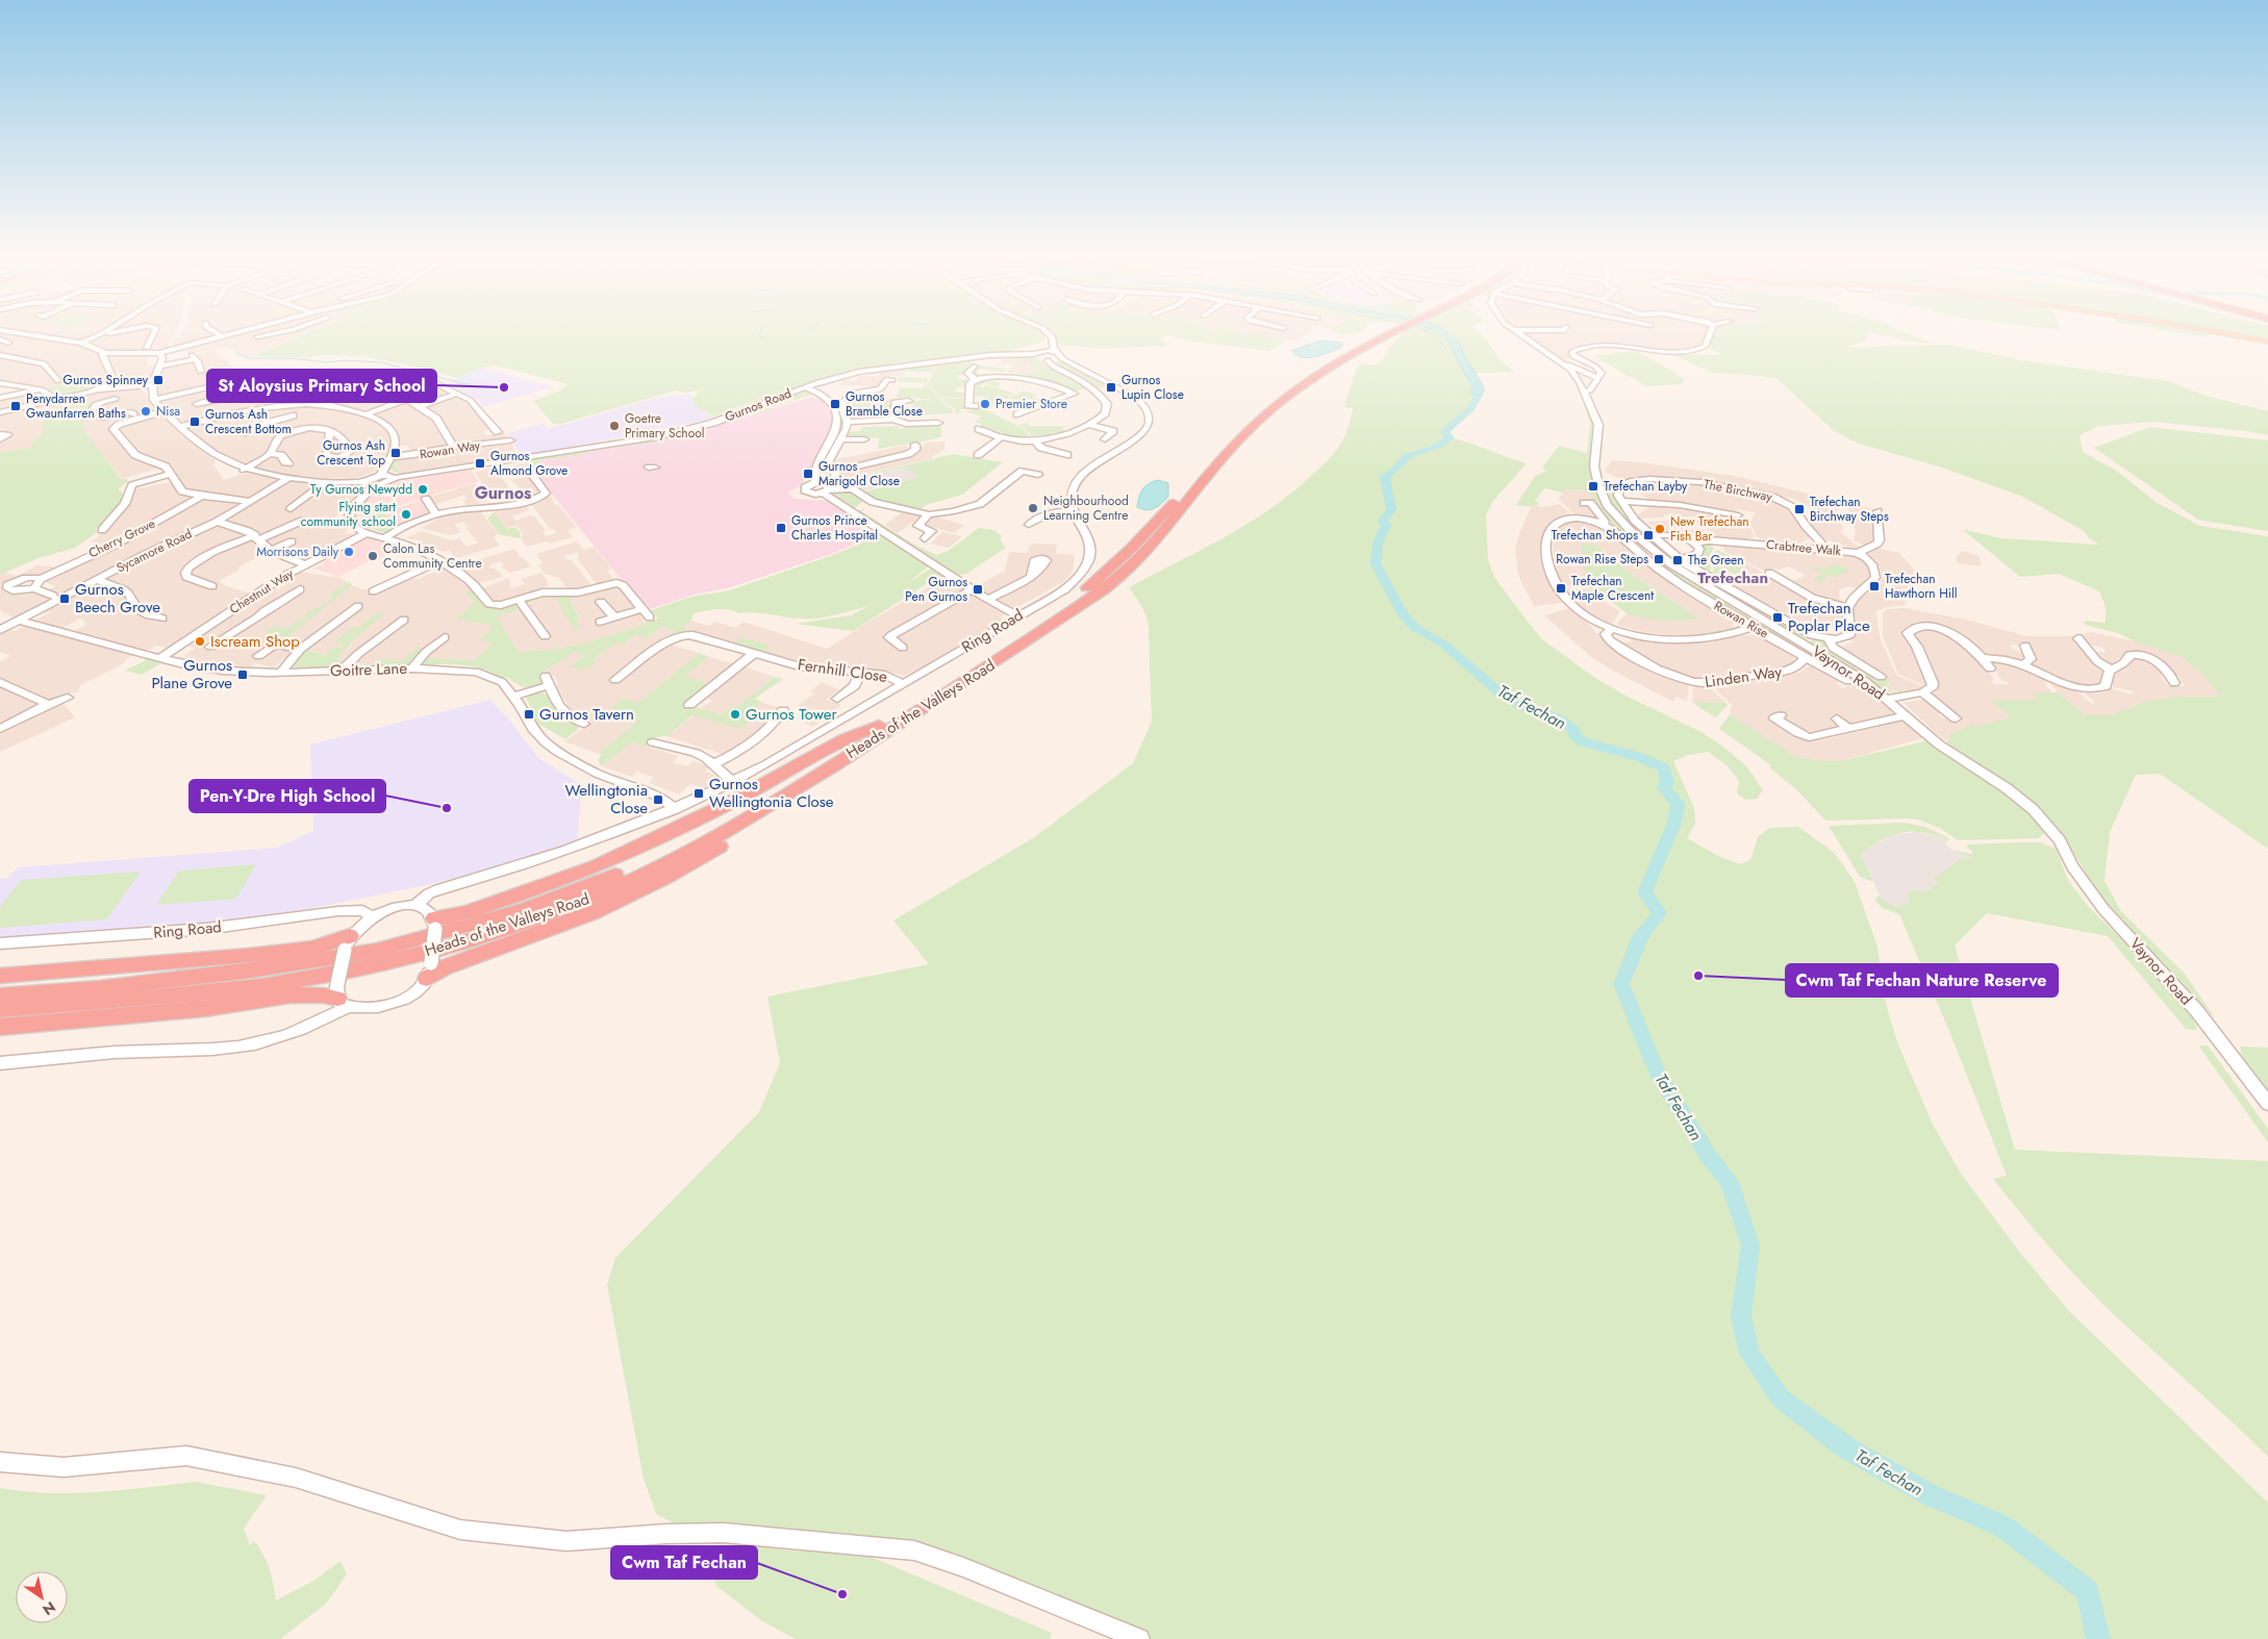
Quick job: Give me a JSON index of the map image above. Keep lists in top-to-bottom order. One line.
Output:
{"streets":{"highway":["Heads of the Valleys Road"],"street":["Gurnos Road","Rowan Way","The Birchway","Cherry Grove","Crabtree Walk","Sycamore Road","Chestnut Way","Rowan Rise","Ring Road","Goitre Lane","Fernhill Close","Vaynor Road","Linden Way"]},"crossings":[["Gurnos Road","Ring Road"],["The Birchway","Crabtree Walk"],["Sycamore Road","Goitre Lane"],["Chestnut Way","Goitre Lane"],["Rowan Rise","Linden Way"],["Ring Road","Goitre Lane"],["Ring Road","Fernhill Close"]],"districts":["Gurnos","Trefechan"],"water":["Taf Fechan"],"places":{"transit":["Gurnos Spinney","Gurnos Lupin Close","Gurnos Bramble Close","Penydarren Gwaunfarren Baths","Gurnos Ash Crescent Bottom","Gurnos Ash Crescent Top","Gurnos Almond Grove","Gurnos Marigold Close","Trefechan Layby","Trefechan Birchway Steps","Gurnos Prince Charles Hospital","Trefechan Shops","Rowan Rise Steps","The Green","Trefechan Hawthorn Hill","Trefechan Maple Crescent","Gurnos Pen Gurnos","Gurnos Beech Grove","Trefechan Poplar Place","Gurnos Plane Grove","Gurnos Tavern","Gurnos Wellingtonia Close","Wellingtonia Close"],"other":["St Aloysius Primary School","Premier Store","Nisa","Goetre Primary School","Ty Gurnos Newydd","Neighbourhood Learning Centre","Flying start community school","New Trefechan Fish Bar","Morrisons Daily","Calon Las Community Centre","Iscream Shop","Gurnos Tower","Pen-Y-Dre High School","Cwm Taf Fechan Nature Reserve","Cwm Taf Fechan"]},"north":"bottom right"}
